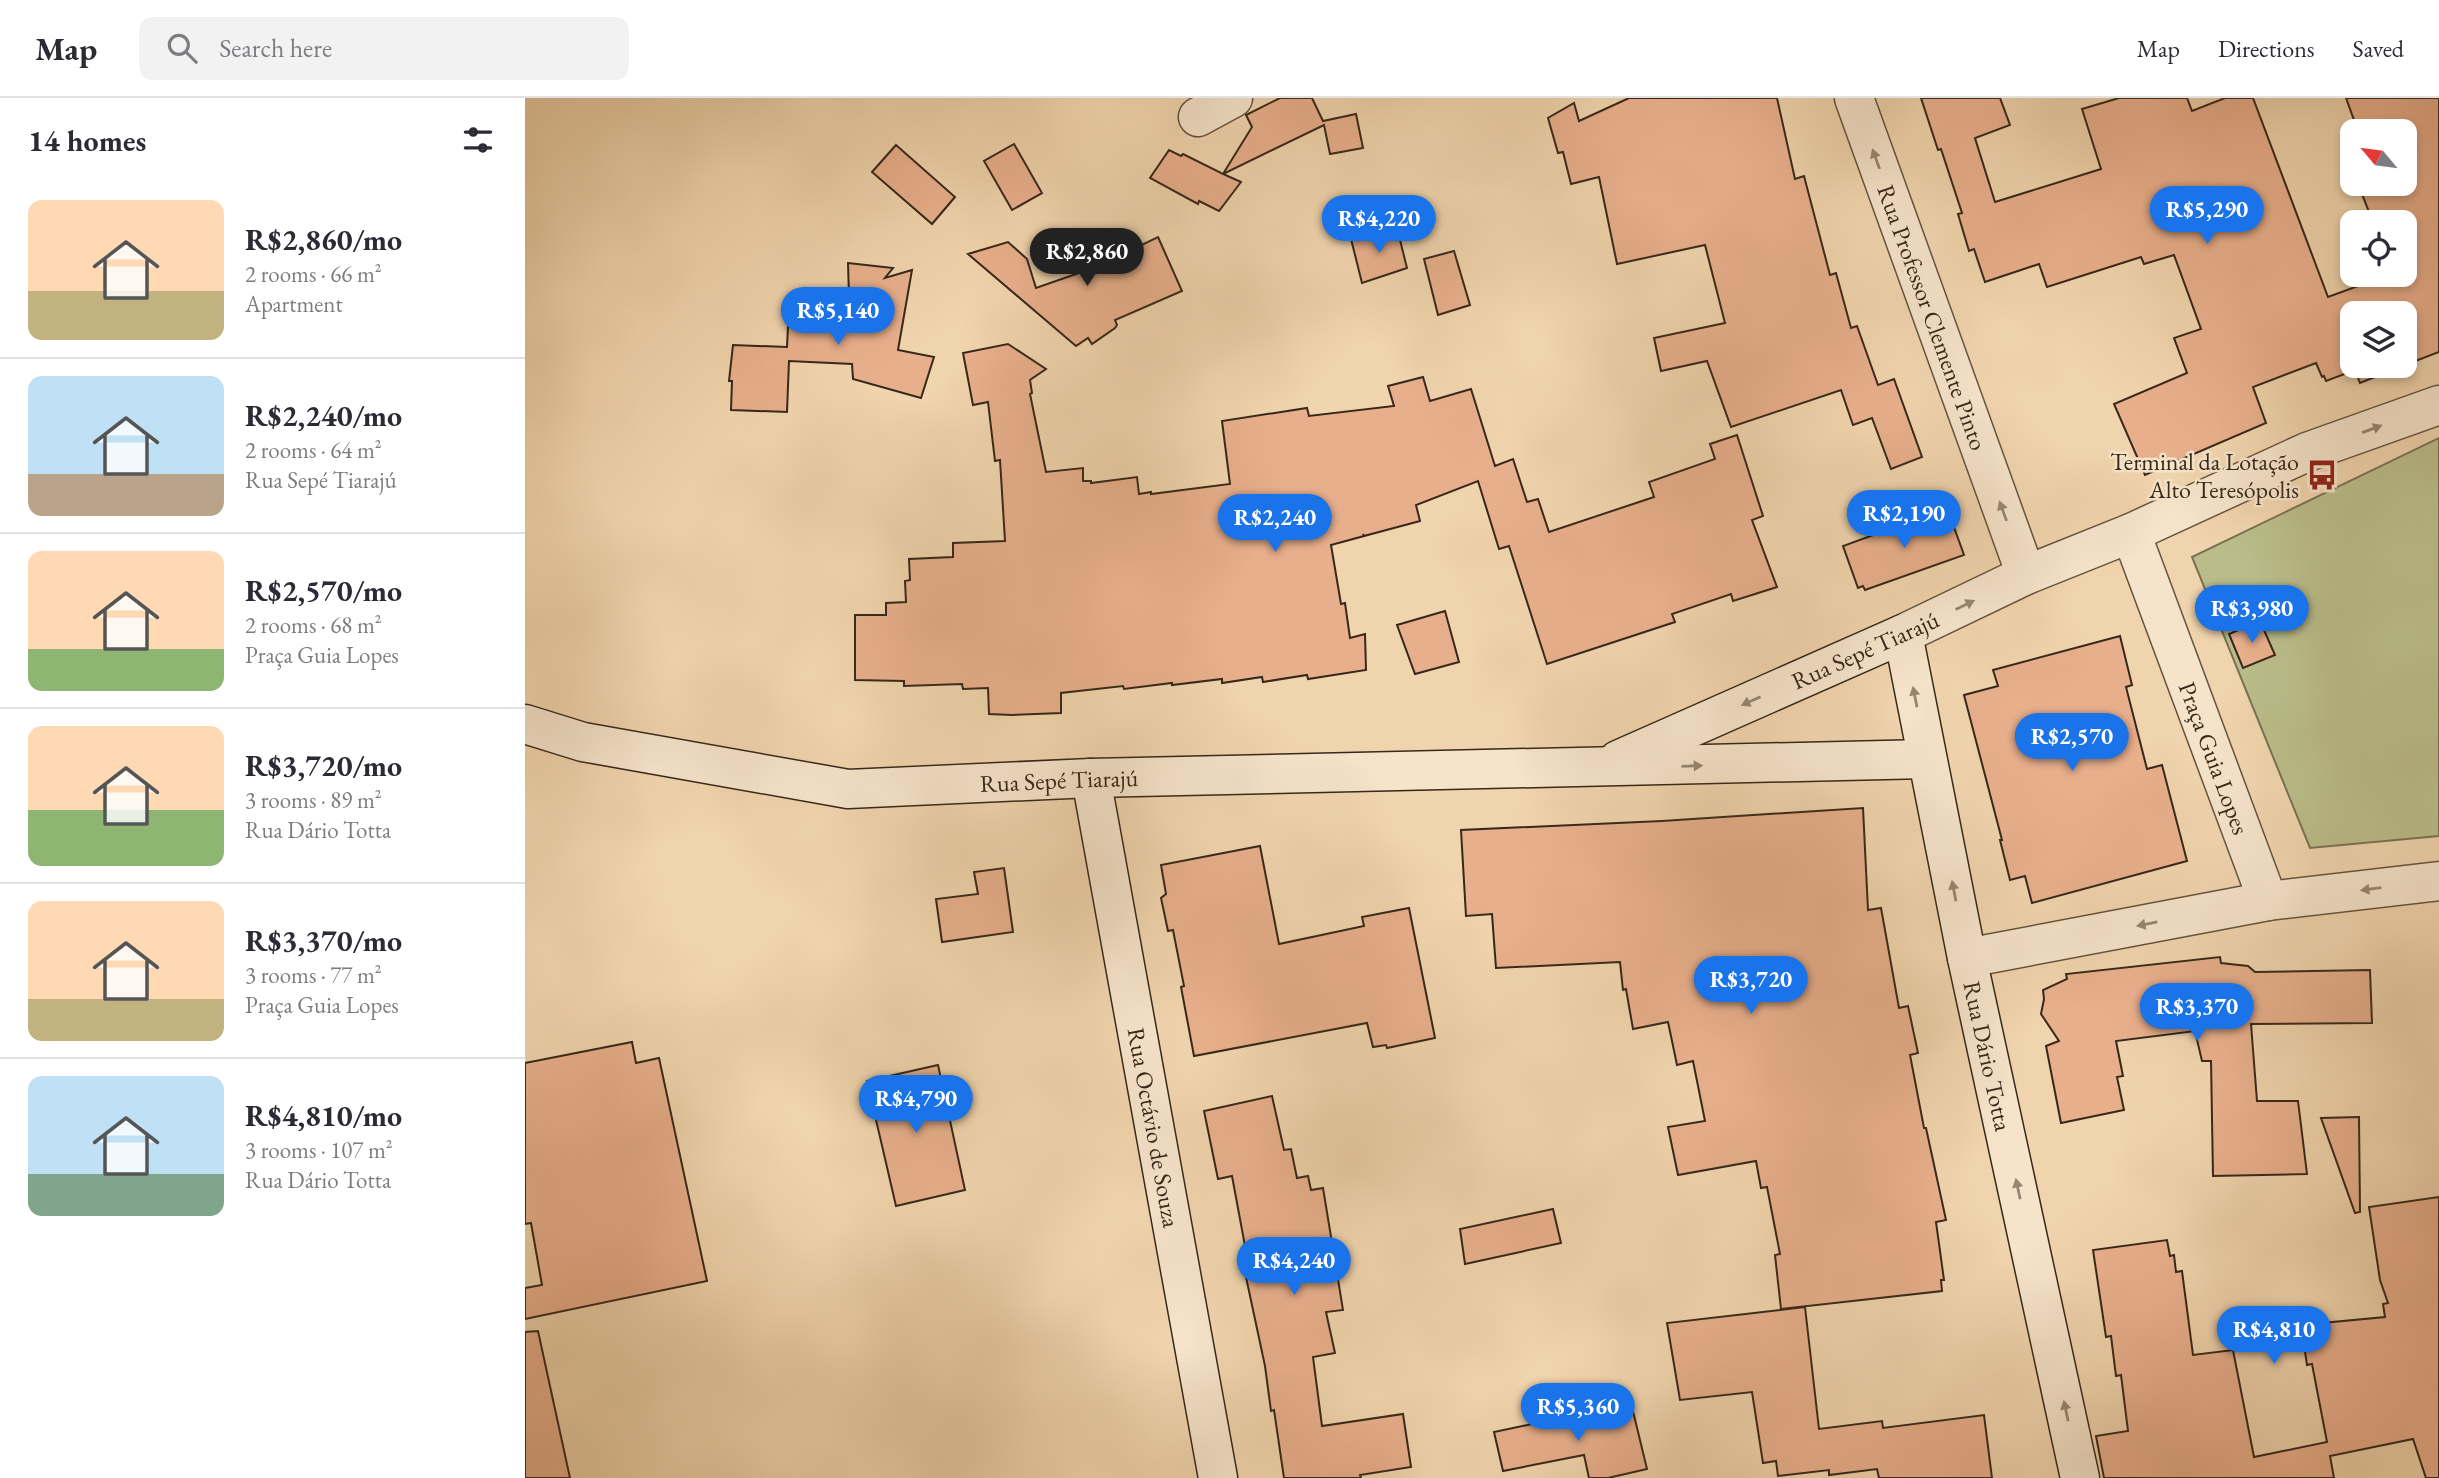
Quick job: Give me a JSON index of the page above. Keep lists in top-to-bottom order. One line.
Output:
{"streets":{"street":["Rua Professor Clemente Pinto","Rua Sepé Tiarajú","Praça Guia Lopes","Rua Dário Totta","Rua Octávio de Souza"]},"crossings":[["Rua Professor Clemente Pinto","Rua Sepé Tiarajú"],["Rua Sepé Tiarajú","Praça Guia Lopes"],["Rua Sepé Tiarajú","Rua Dário Totta"],["Rua Sepé Tiarajú","Rua Octávio de Souza"]],"one_way":["Rua Professor Clemente Pinto","Rua Dário Totta"],"places":{"bus stop":["Terminal da Lotação Alto Teresópolis"]},"north":"top left","page":{"header":"Map","search":"Search here","nav":["Map","Directions","Saved"],"heading":"14 homes","list":[{"name":"R$2,860/mo","note":"2 rooms · 66 m² · Apartment"},{"name":"R$2,240/mo","note":"2 rooms · 64 m² · Rua Sepé Tiarajú"},{"name":"R$2,570/mo","note":"2 rooms · 68 m² · Praça Guia Lopes"},{"name":"R$3,720/mo","note":"3 rooms · 89 m² · Rua Dário Totta"},{"name":"R$3,370/mo","note":"3 rooms · 77 m² · Praça Guia Lopes"},{"name":"R$4,810/mo","note":"3 rooms · 107 m² · Rua Dário Totta"}],"price":["R$5,290","R$4,220","R$2,860","R$5,140","R$2,190","R$2,240","R$3,980","R$2,570","R$3,720","R$3,370","R$4,790","R$4,240","R$4,810","R$5,360"]}}
